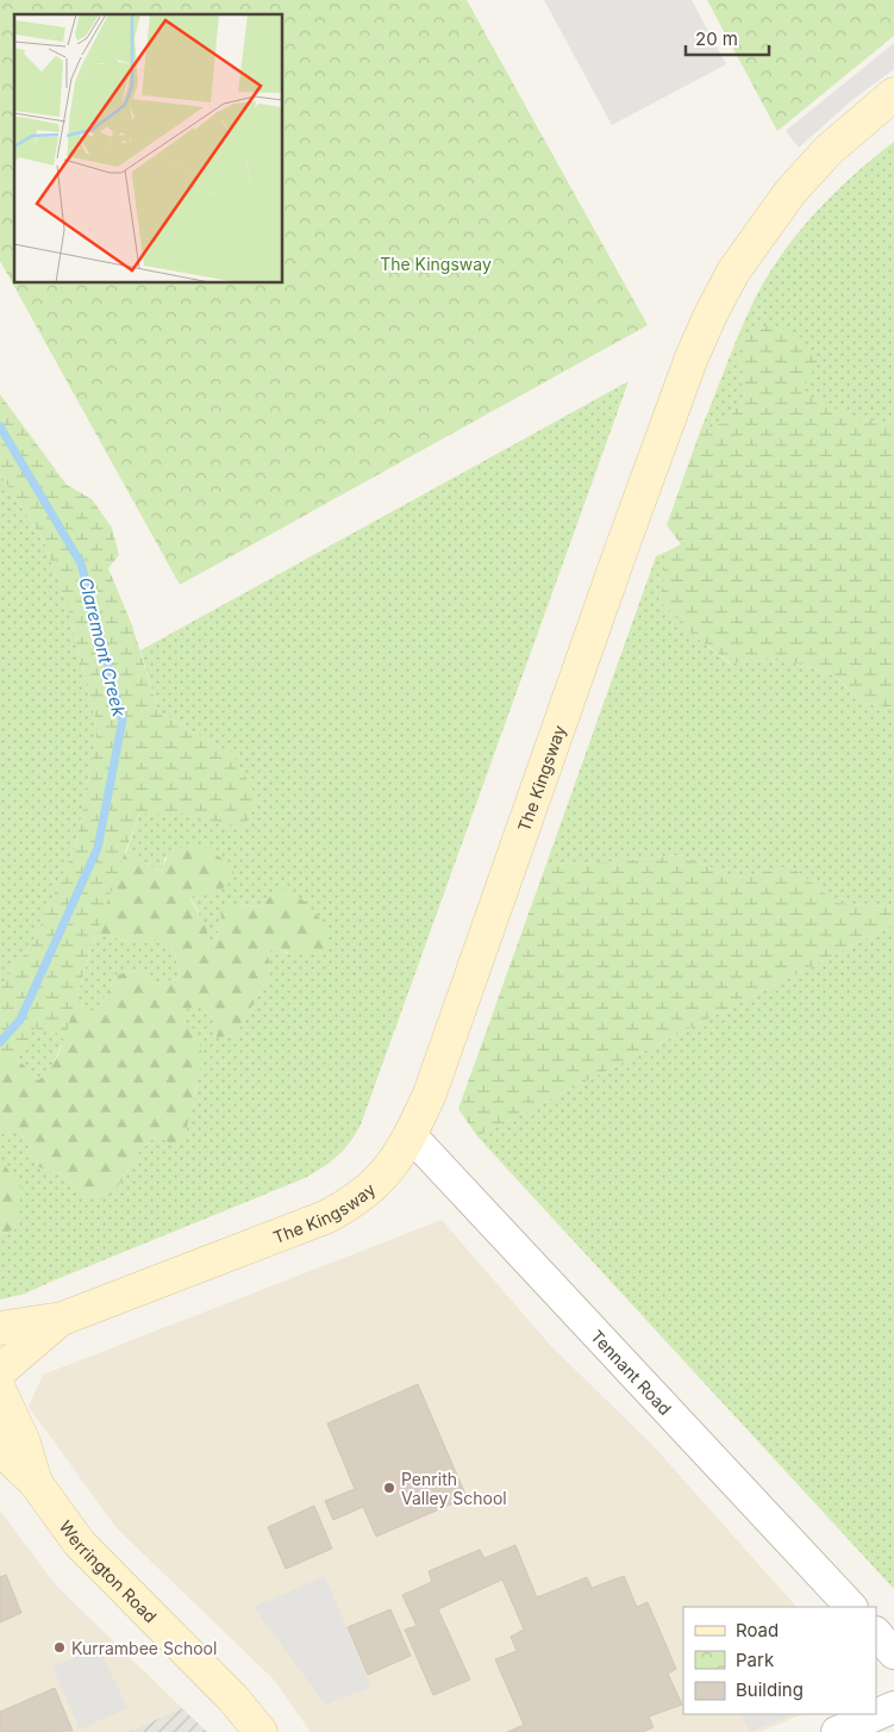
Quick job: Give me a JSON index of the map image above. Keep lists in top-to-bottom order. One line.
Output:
{"streets":{"street":["The Kingsway","Tennant Road","Werrington Road"]},"crossings":[["The Kingsway","Tennant Road"]],"water":["Claremont Creek"],"parks":["The Kingsway"],"places":["Penrith Valley School","Kurrambee School"],"legend":["Road","Park","Building"],"scale_bar":"20 m"}
